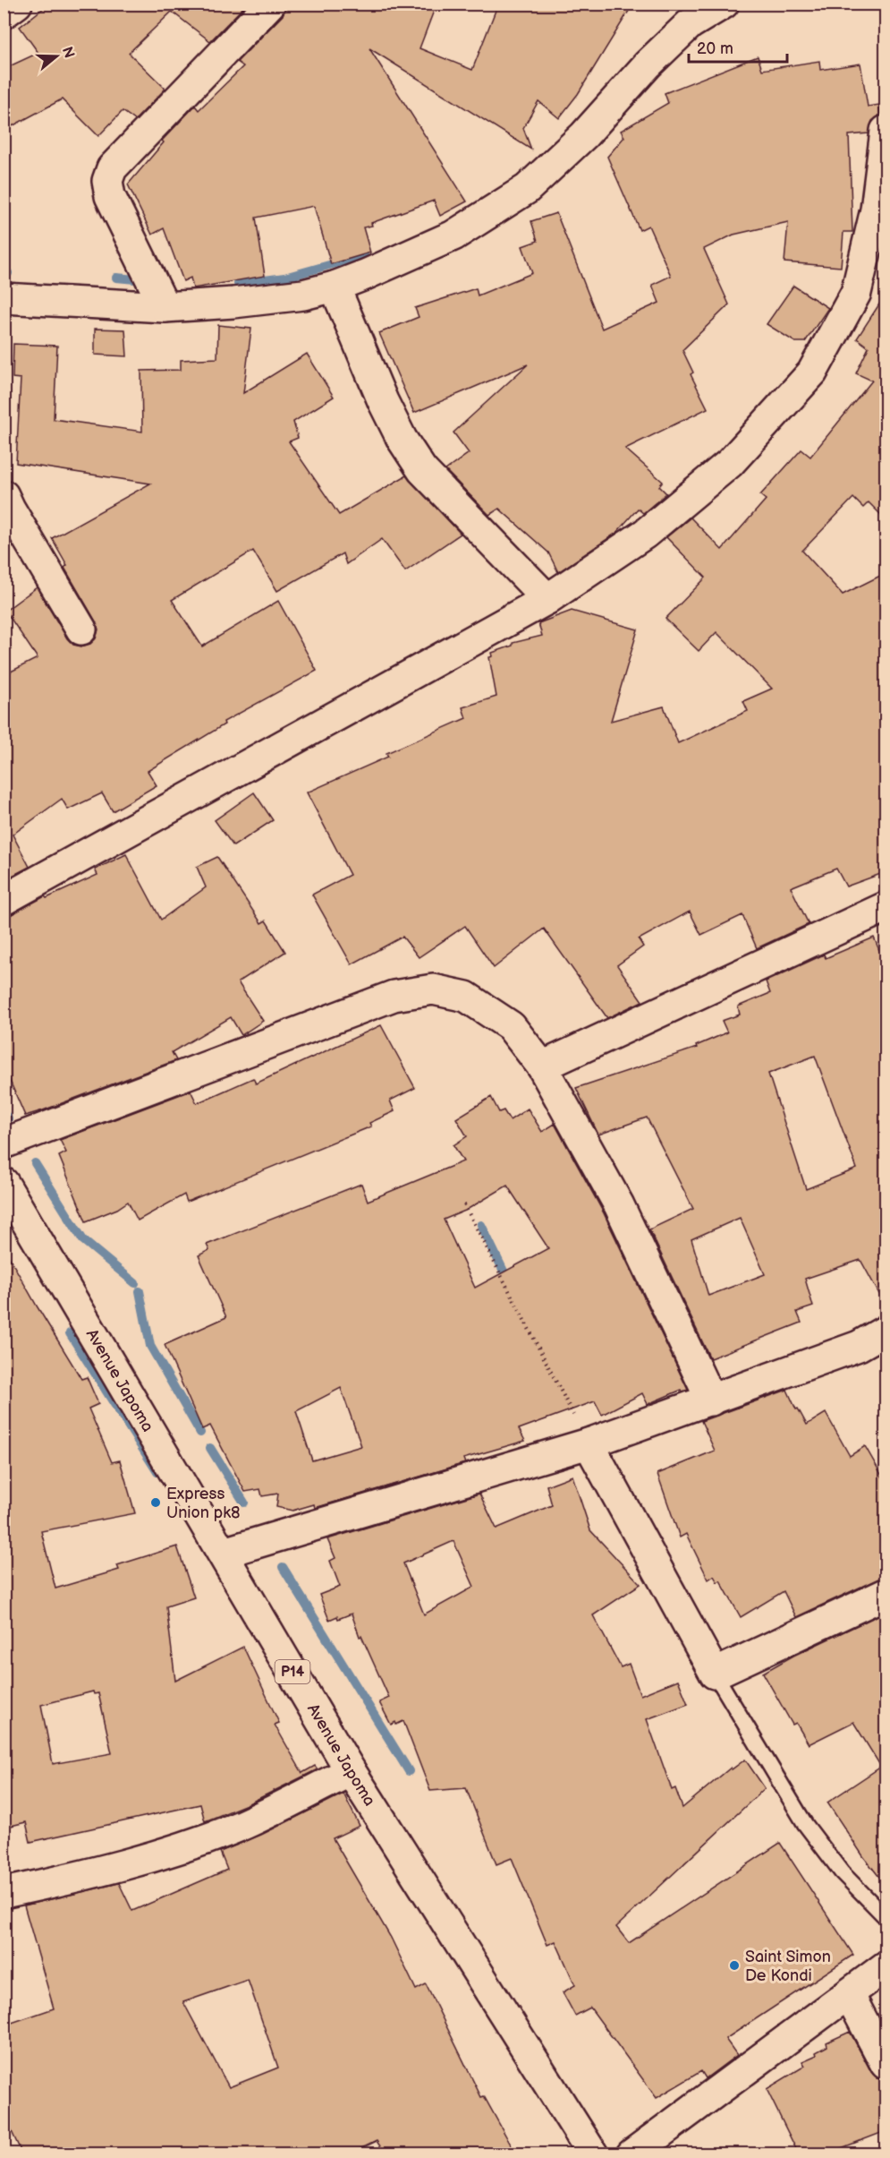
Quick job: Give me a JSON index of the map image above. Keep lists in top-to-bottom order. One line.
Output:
{"streets":{"street":["Avenue Japoma","P14"]},"places":["Express Union pk8","Saint Simon De Kondi"],"scale_bar":"20 m","north":"right"}
